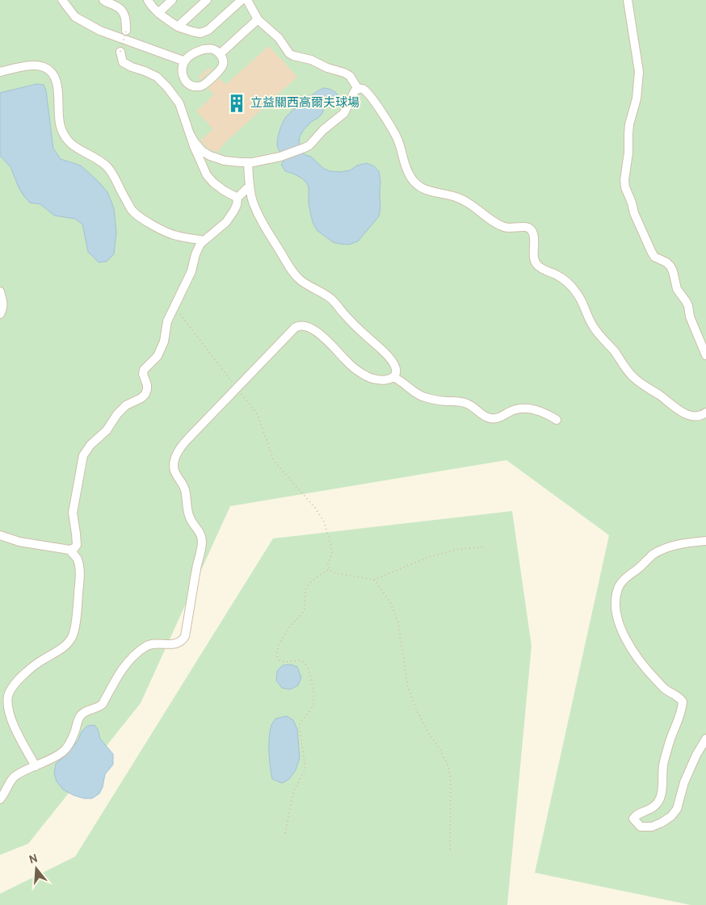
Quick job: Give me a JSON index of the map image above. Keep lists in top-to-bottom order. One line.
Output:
{"places":{"building":["立益關西高爾夫球場"]},"north":"top"}
